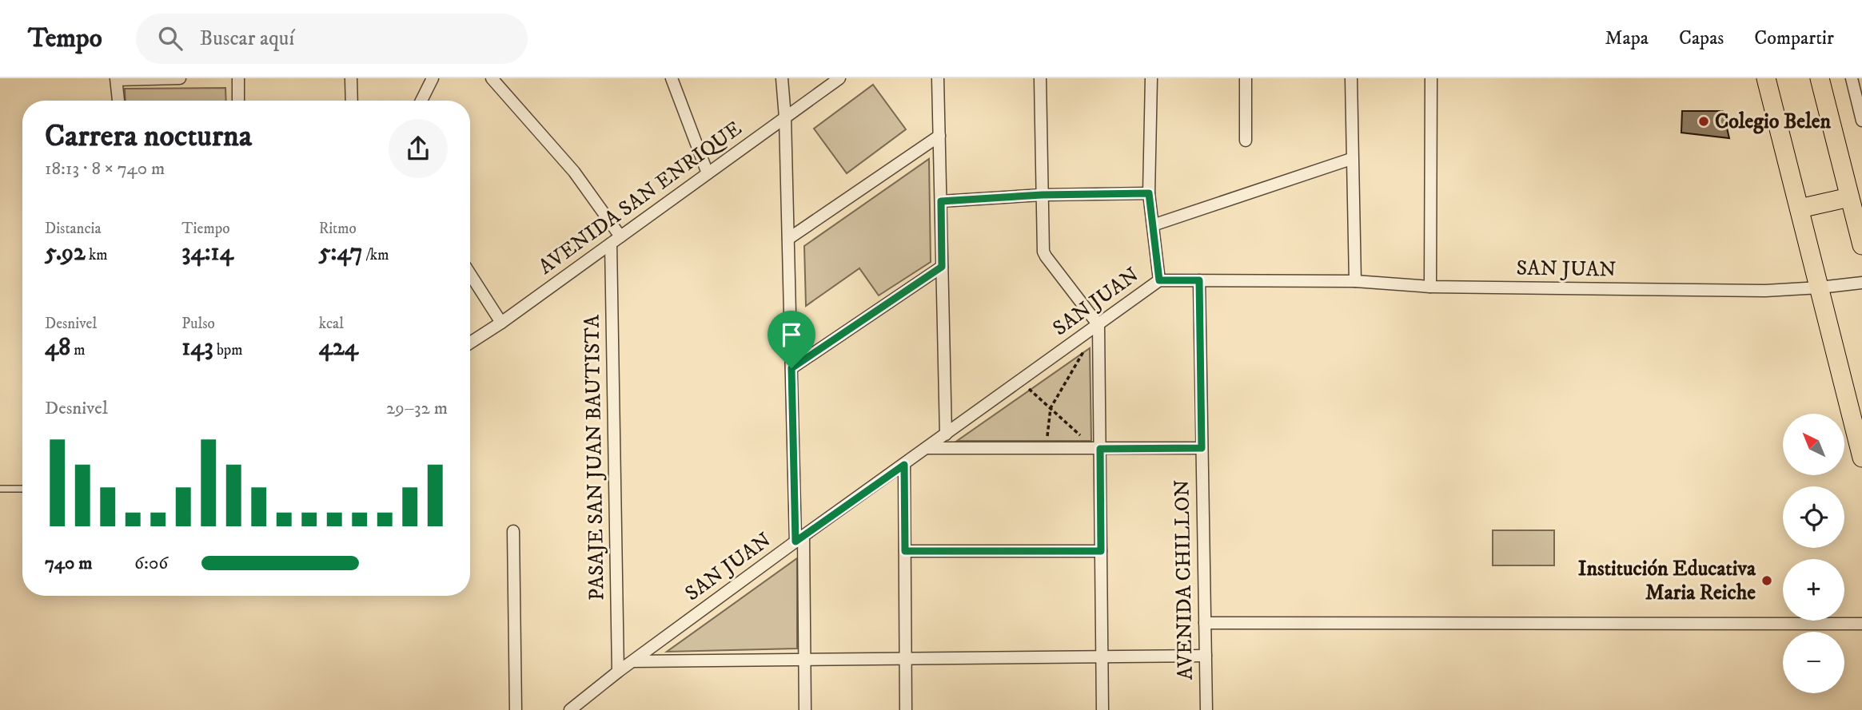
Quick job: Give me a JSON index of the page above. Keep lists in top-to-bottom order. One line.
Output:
{"streets":{"street":["AVENIDA SAN ENRIQUE","SAN JUAN","PASAJE SAN JUAN BAUTISTA","AVENIDA CHILLON"]},"crossings":[["AVENIDA SAN ENRIQUE","PASAJE SAN JUAN BAUTISTA"],["SAN JUAN","PASAJE SAN JUAN BAUTISTA"],["SAN JUAN","AVENIDA CHILLON"]],"places":["Colegio Belen","Institución Educativa Maria Reiche"],"north":"top left","page":{"header":"Tempo","search":"Buscar aquí","nav":["Mapa","Capas","Compartir"],"heading":["Carrera nocturna","18:13 · 8 × 740 m"],"stats":[["Distancia","5.92 km"],["Tiempo","34:14"],["Ritmo","5:47 /km"],["Desnivel","48 m"],["Pulso","143 bpm"],["kcal","424"]],"chart":["Desnivel","29–32 m"],"map_buttons":["+","−"],"list":[{"name":"740 m","note":"6:06"}]}}
